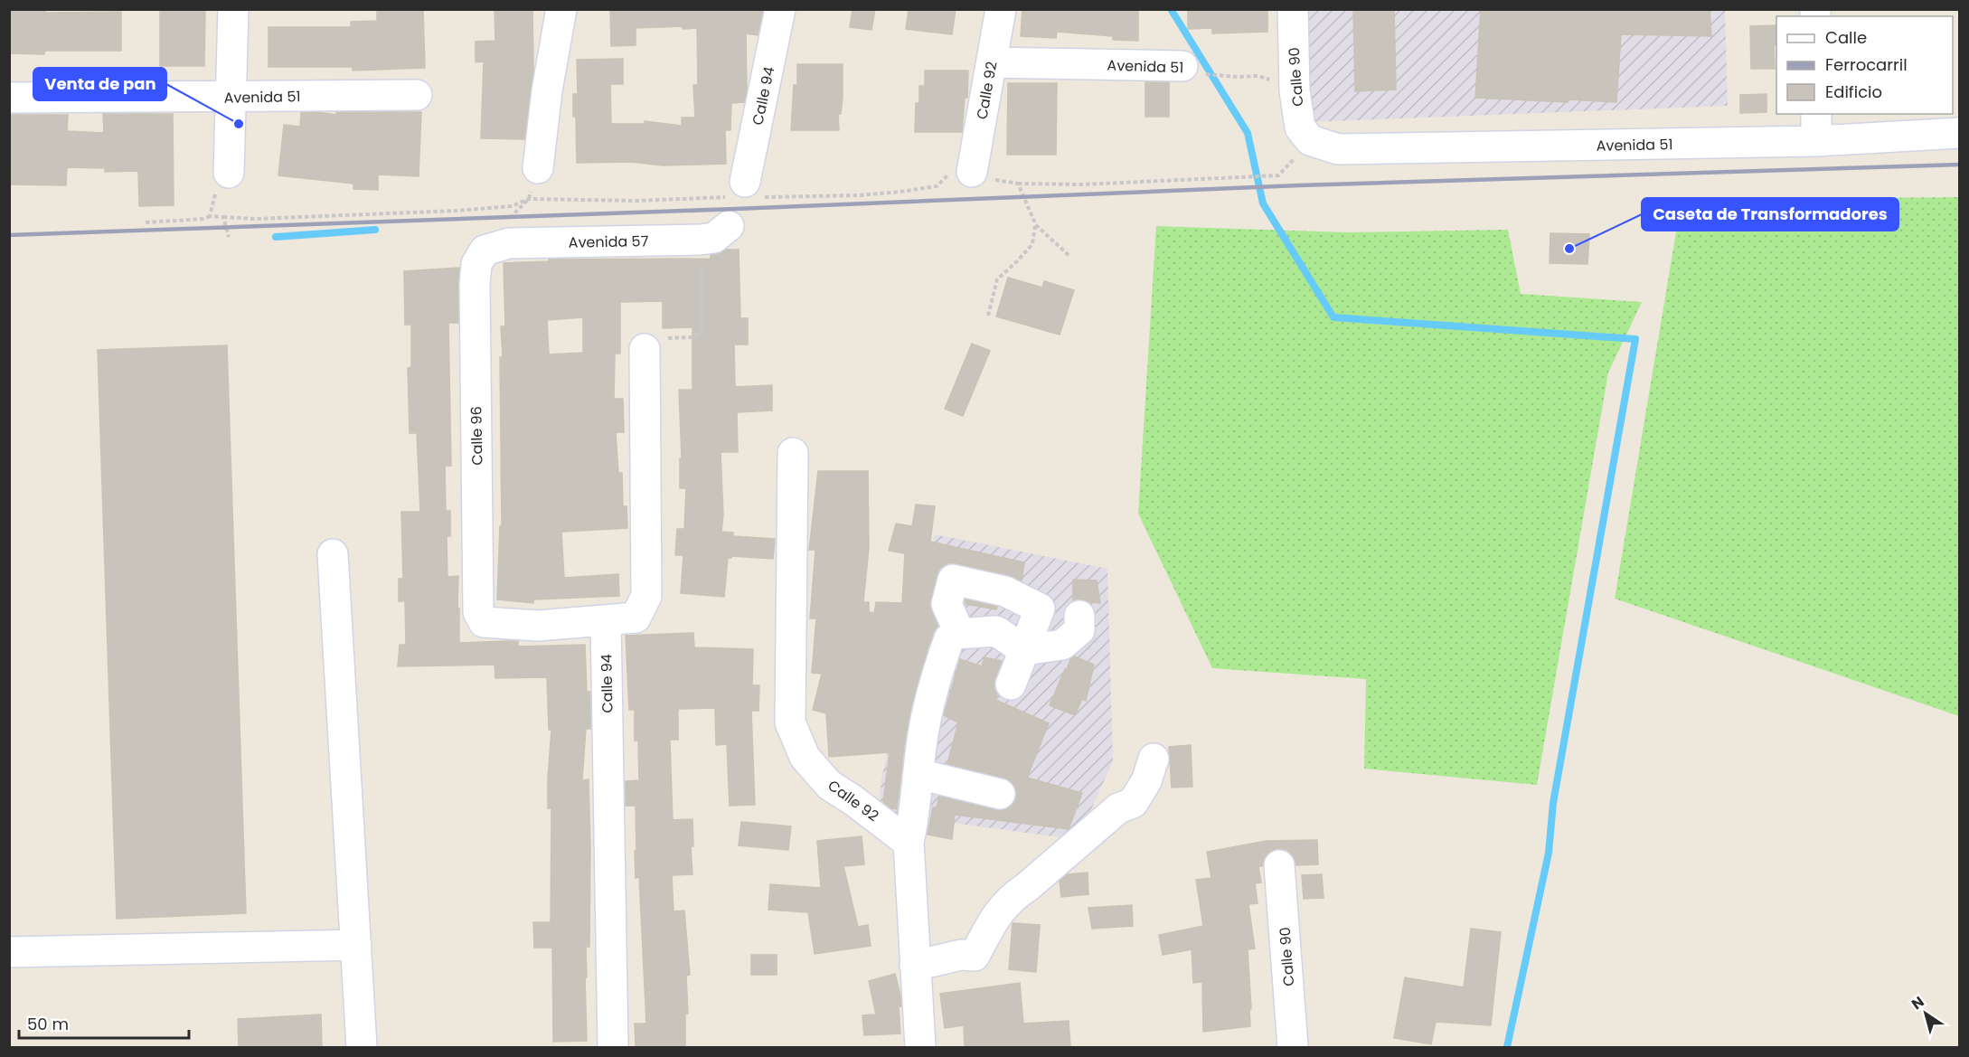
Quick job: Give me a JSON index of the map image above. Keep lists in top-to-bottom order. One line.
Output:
{"streets":{"street":["Avenida 51","Calle 90","Calle 92","Calle 94","Avenida 57","Calle 96"]},"crossings":[["Avenida 51","Calle 90"],["Avenida 51","Calle 92"],["Calle 94","Calle 96"],["Avenida 57","Calle 96"]],"places":["Venta de pan","Caseta de Transformadores"],"legend":["Calle","Ferrocarril","Edificio"],"scale_bar":"50 m","north":"top left"}
